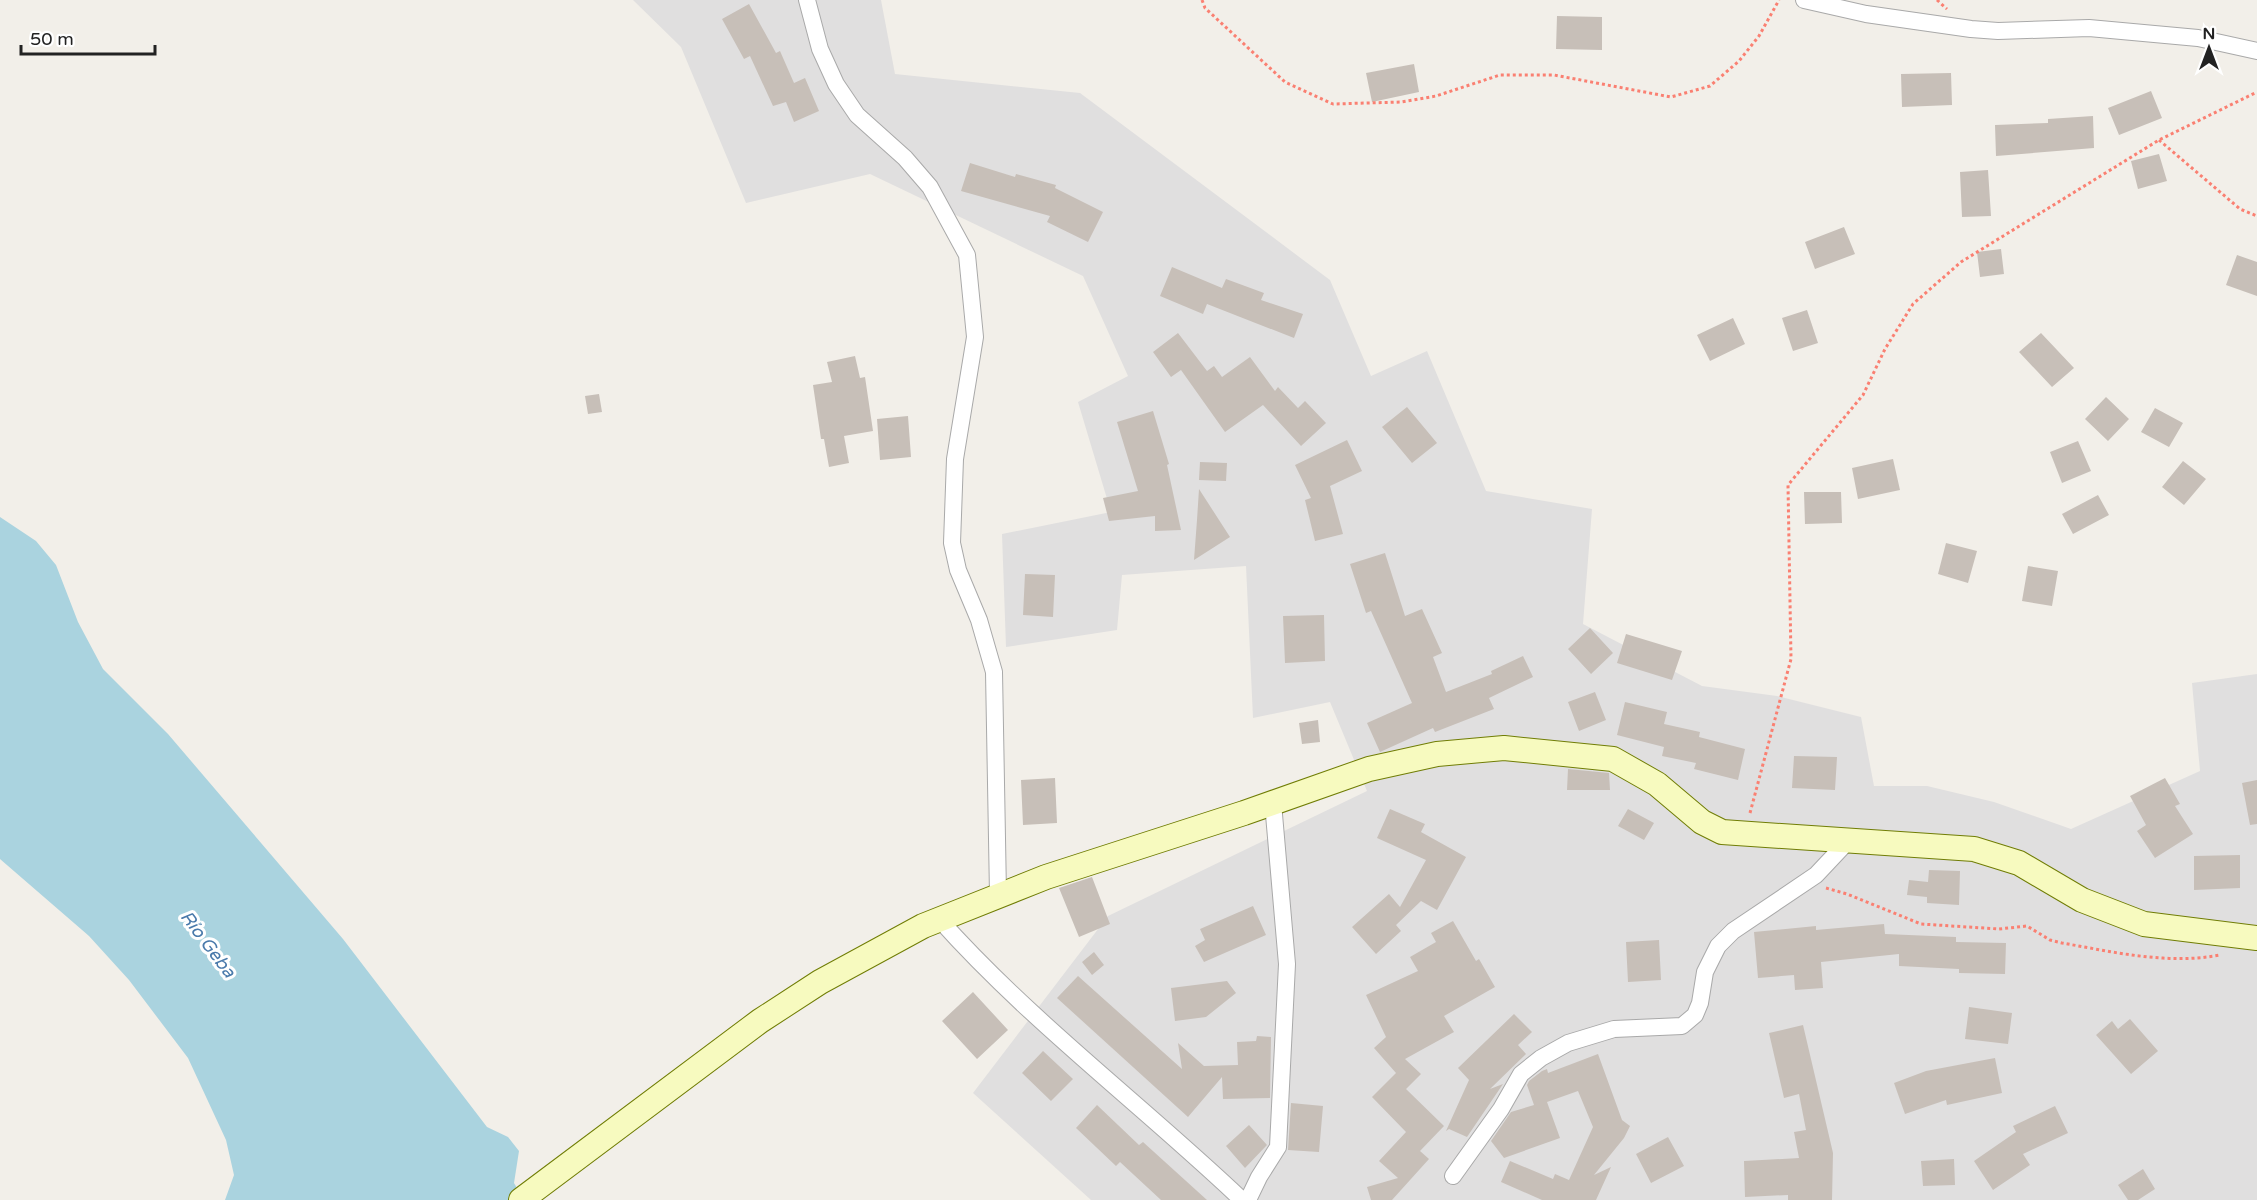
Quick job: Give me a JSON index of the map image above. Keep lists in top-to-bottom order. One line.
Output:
{"water":["Río Geba"],"scale_bar":"50 m","north":"top"}
